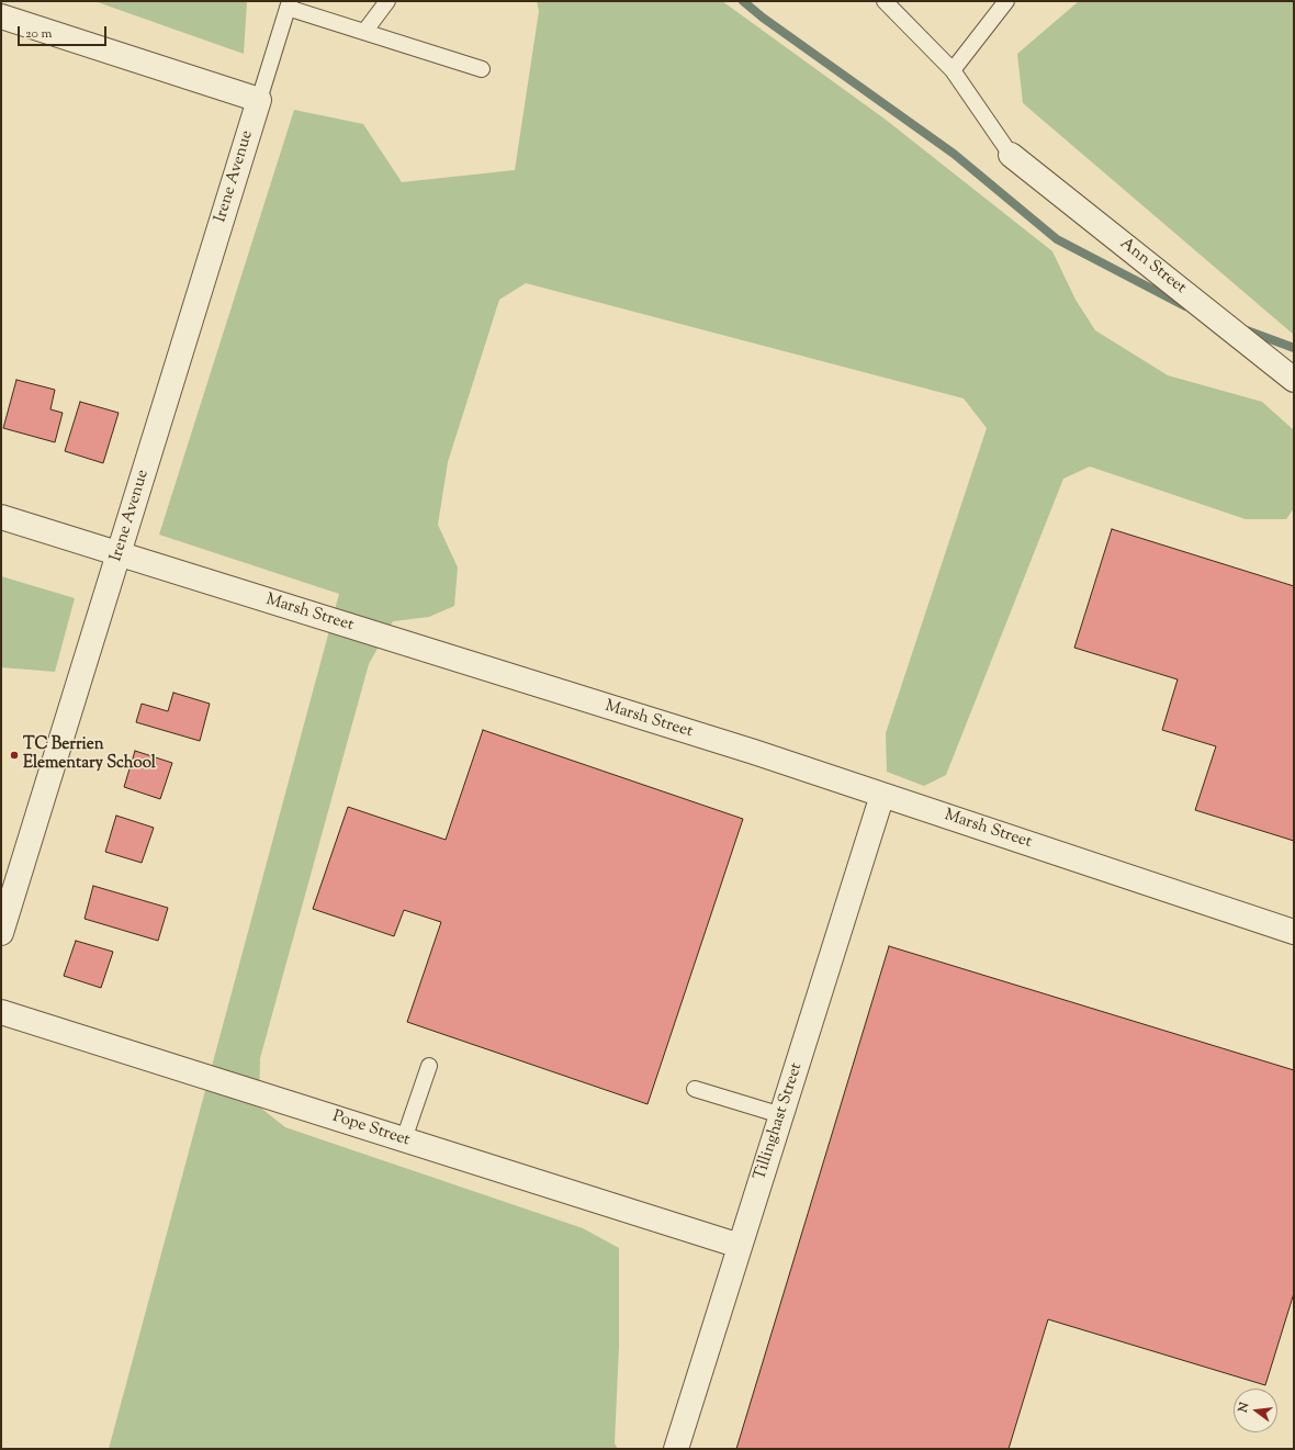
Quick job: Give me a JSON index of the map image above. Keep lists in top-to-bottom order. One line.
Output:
{"streets":{"street":["Irene Avenue","Ann Street","Marsh Street","Tillinghast Street","Pope Street"]},"crossings":[["Irene Avenue","Marsh Street"],["Marsh Street","Tillinghast Street"],["Tillinghast Street","Pope Street"]],"places":["TC Berrien Elementary School"],"scale_bar":"20 m","north":"left"}
